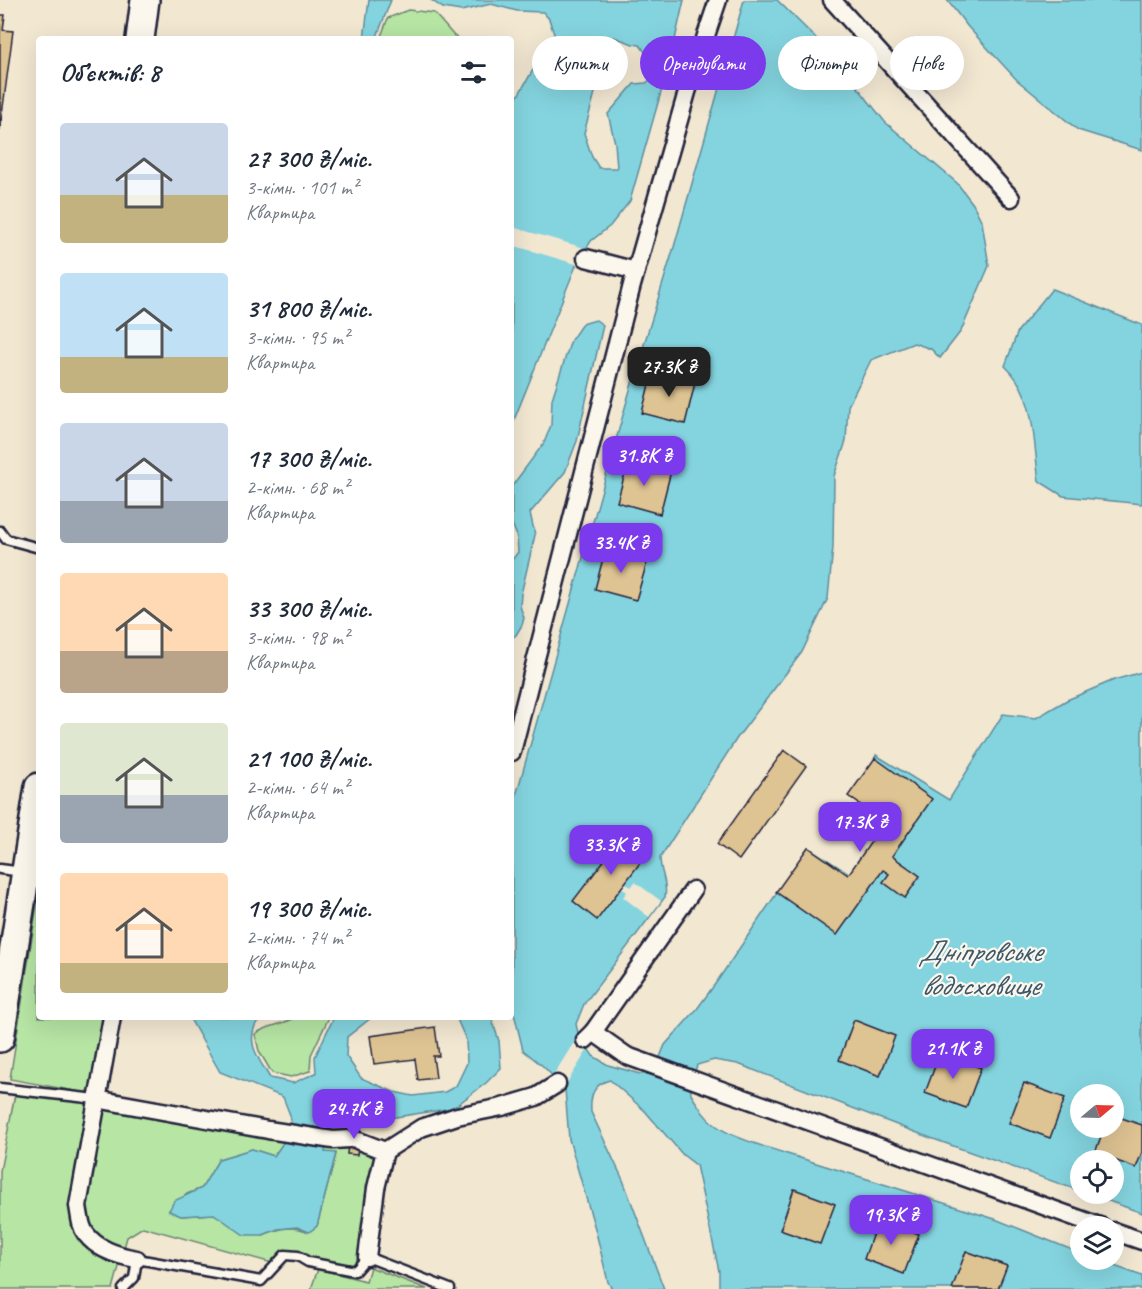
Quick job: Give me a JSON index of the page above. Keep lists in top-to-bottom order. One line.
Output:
{"water":["Дніпровське водосховище"],"north":"right","page":{"chip":["Купити","Орендувати","Фільтри","Нове"],"heading":"Об’єктів: 8","list":[{"name":"27 300 ₴/міс.","note":"3-кімн. · 101 m² · Квартира"},{"name":"31 800 ₴/міс.","note":"3-кімн. · 95 m² · Квартира"},{"name":"17 300 ₴/міс.","note":"2-кімн. · 68 m² · Квартира"},{"name":"33 300 ₴/міс.","note":"3-кімн. · 98 m² · Квартира"},{"name":"21 100 ₴/міс.","note":"2-кімн. · 64 m² · Квартира"},{"name":"19 300 ₴/міс.","note":"2-кімн. · 74 m² · Квартира"}],"price":["27.3K ₴","31.8K ₴","33.4K ₴","17.3K ₴","33.3K ₴","21.1K ₴","24.7K ₴","19.3K ₴"]}}
